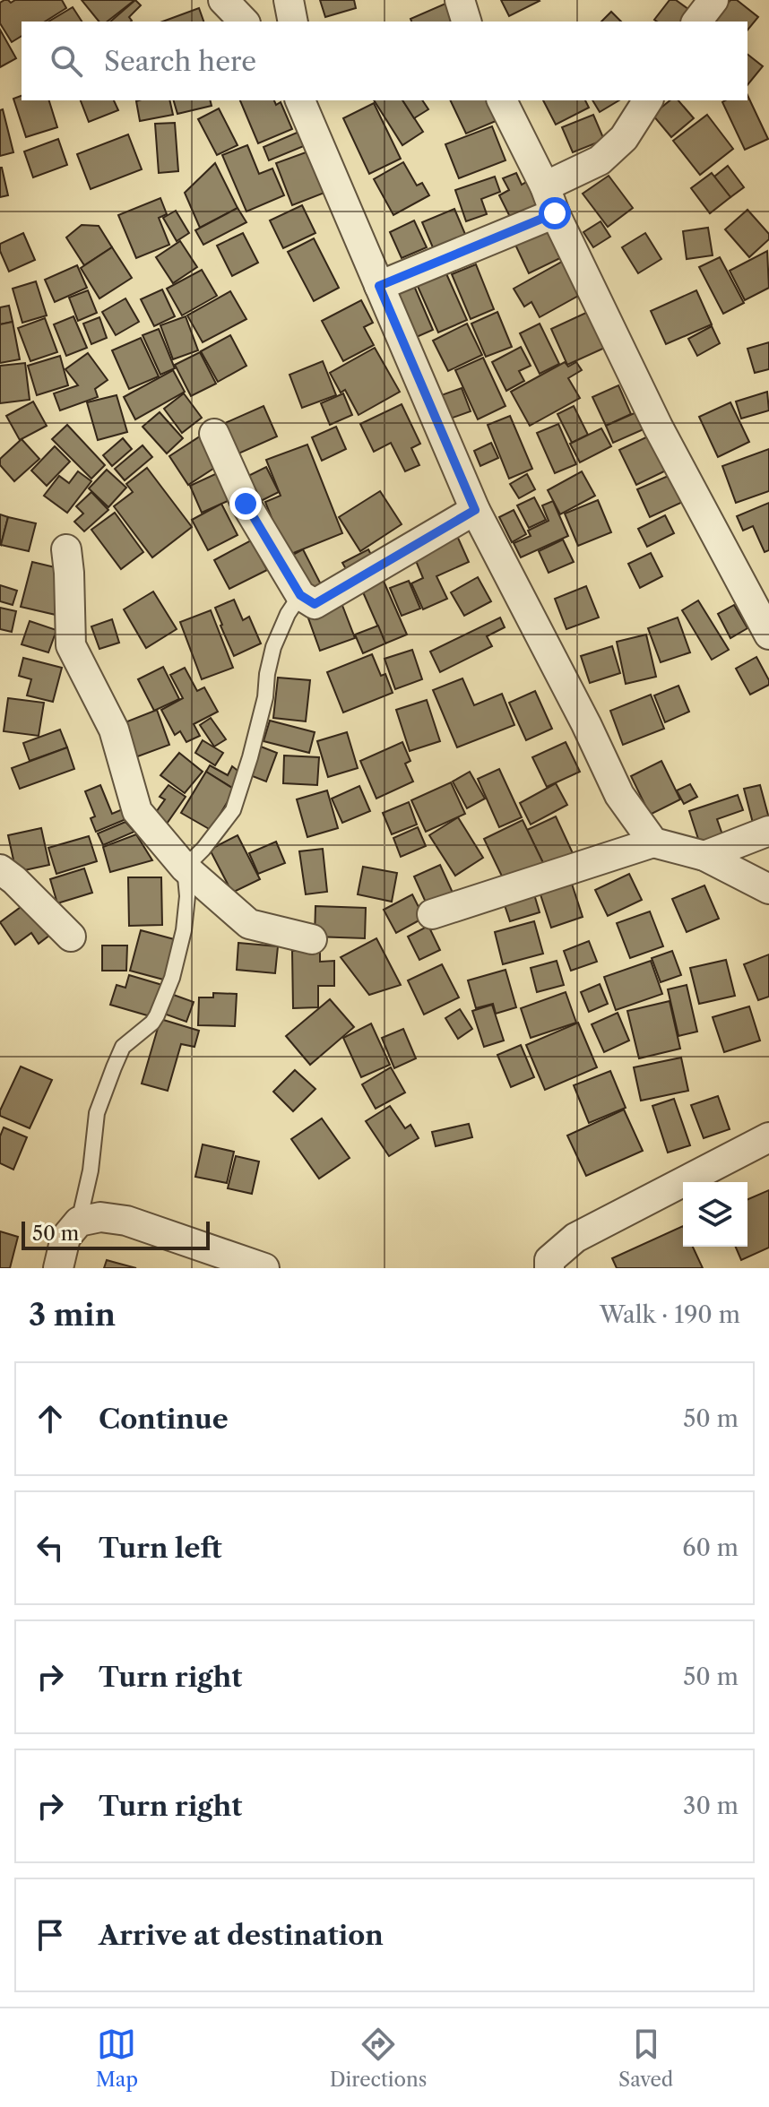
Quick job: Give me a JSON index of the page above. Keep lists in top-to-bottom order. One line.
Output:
{"scale_bar":"50 m","page":{"search":"Search here","scale":"50 m","heading":["3 min","Walk · 190 m"],"list":[["Continue","50 m"],["Turn left","60 m"],["Turn right","50 m"],["Turn right","30 m"],"Arrive at destination"],"nav":["Map","Directions","Saved"]}}
